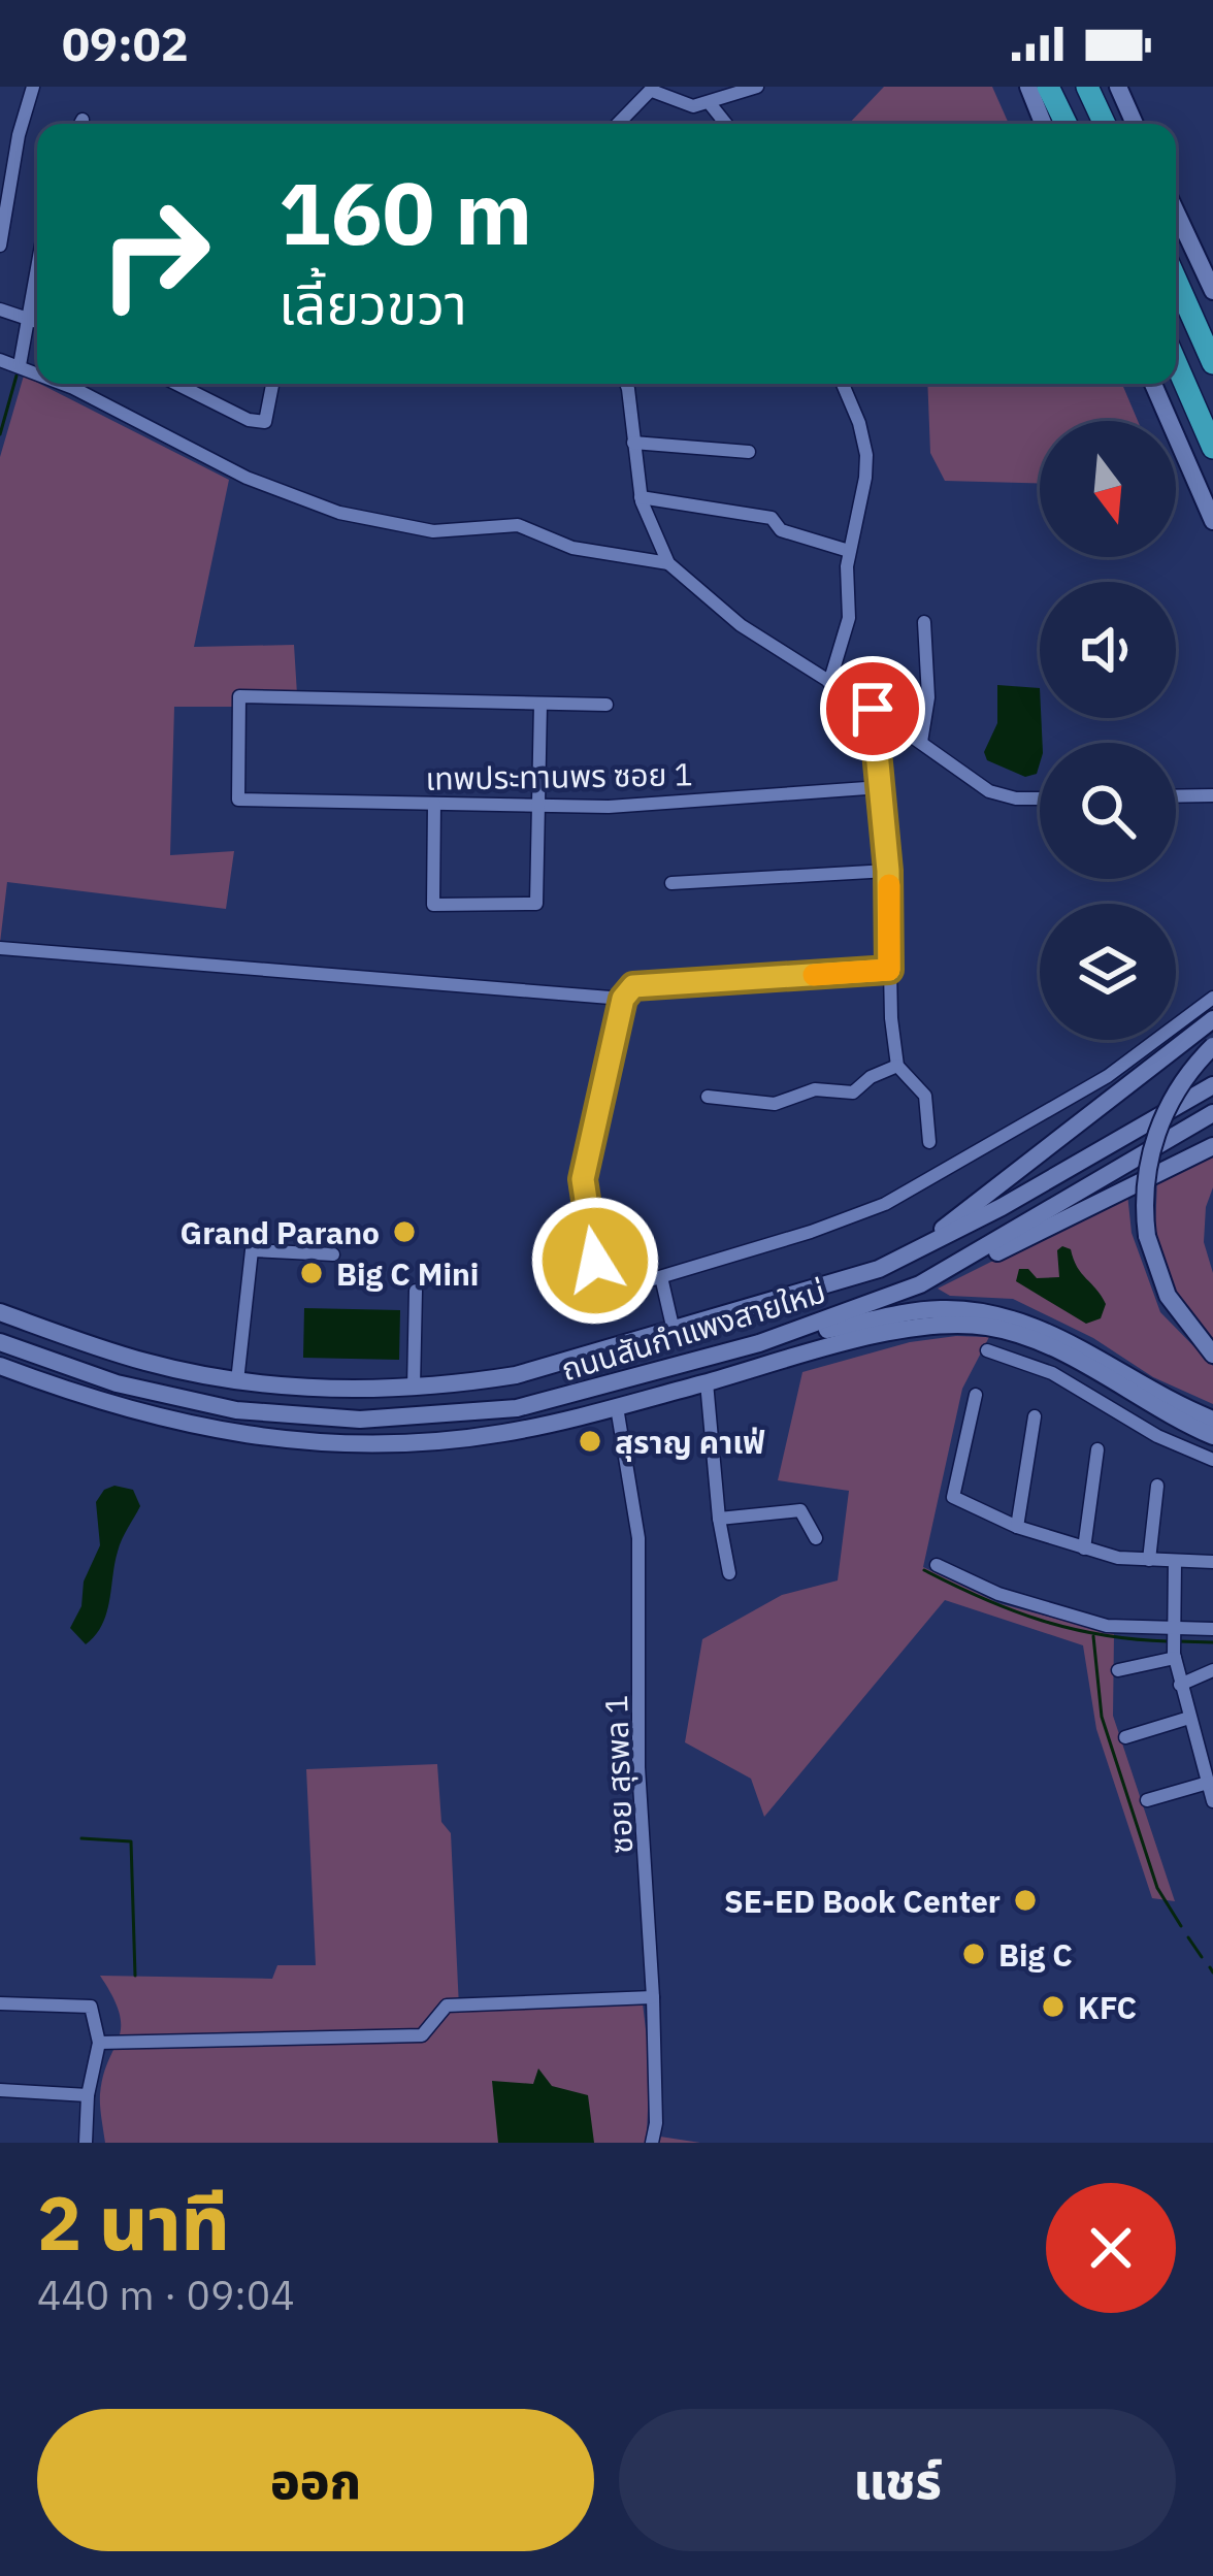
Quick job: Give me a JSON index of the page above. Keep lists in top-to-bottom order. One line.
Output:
{"streets":{"main road":["ถนนสันกำแพงสายใหม่"],"street":["เทพประทานพร ซอย 1","ซอย สุรพล 1"]},"places":["Grand Parano","Big C Mini","สุราญ คาเฟ่","SE-ED Book Center","Big C","KFC"],"north":"bottom","page":{"status":"09:02","turn":["160 m","เลี้ยวขวา"],"heading":["2 นาที","440 m · 09:04"],"buttons":["ออก","แชร์"]}}
